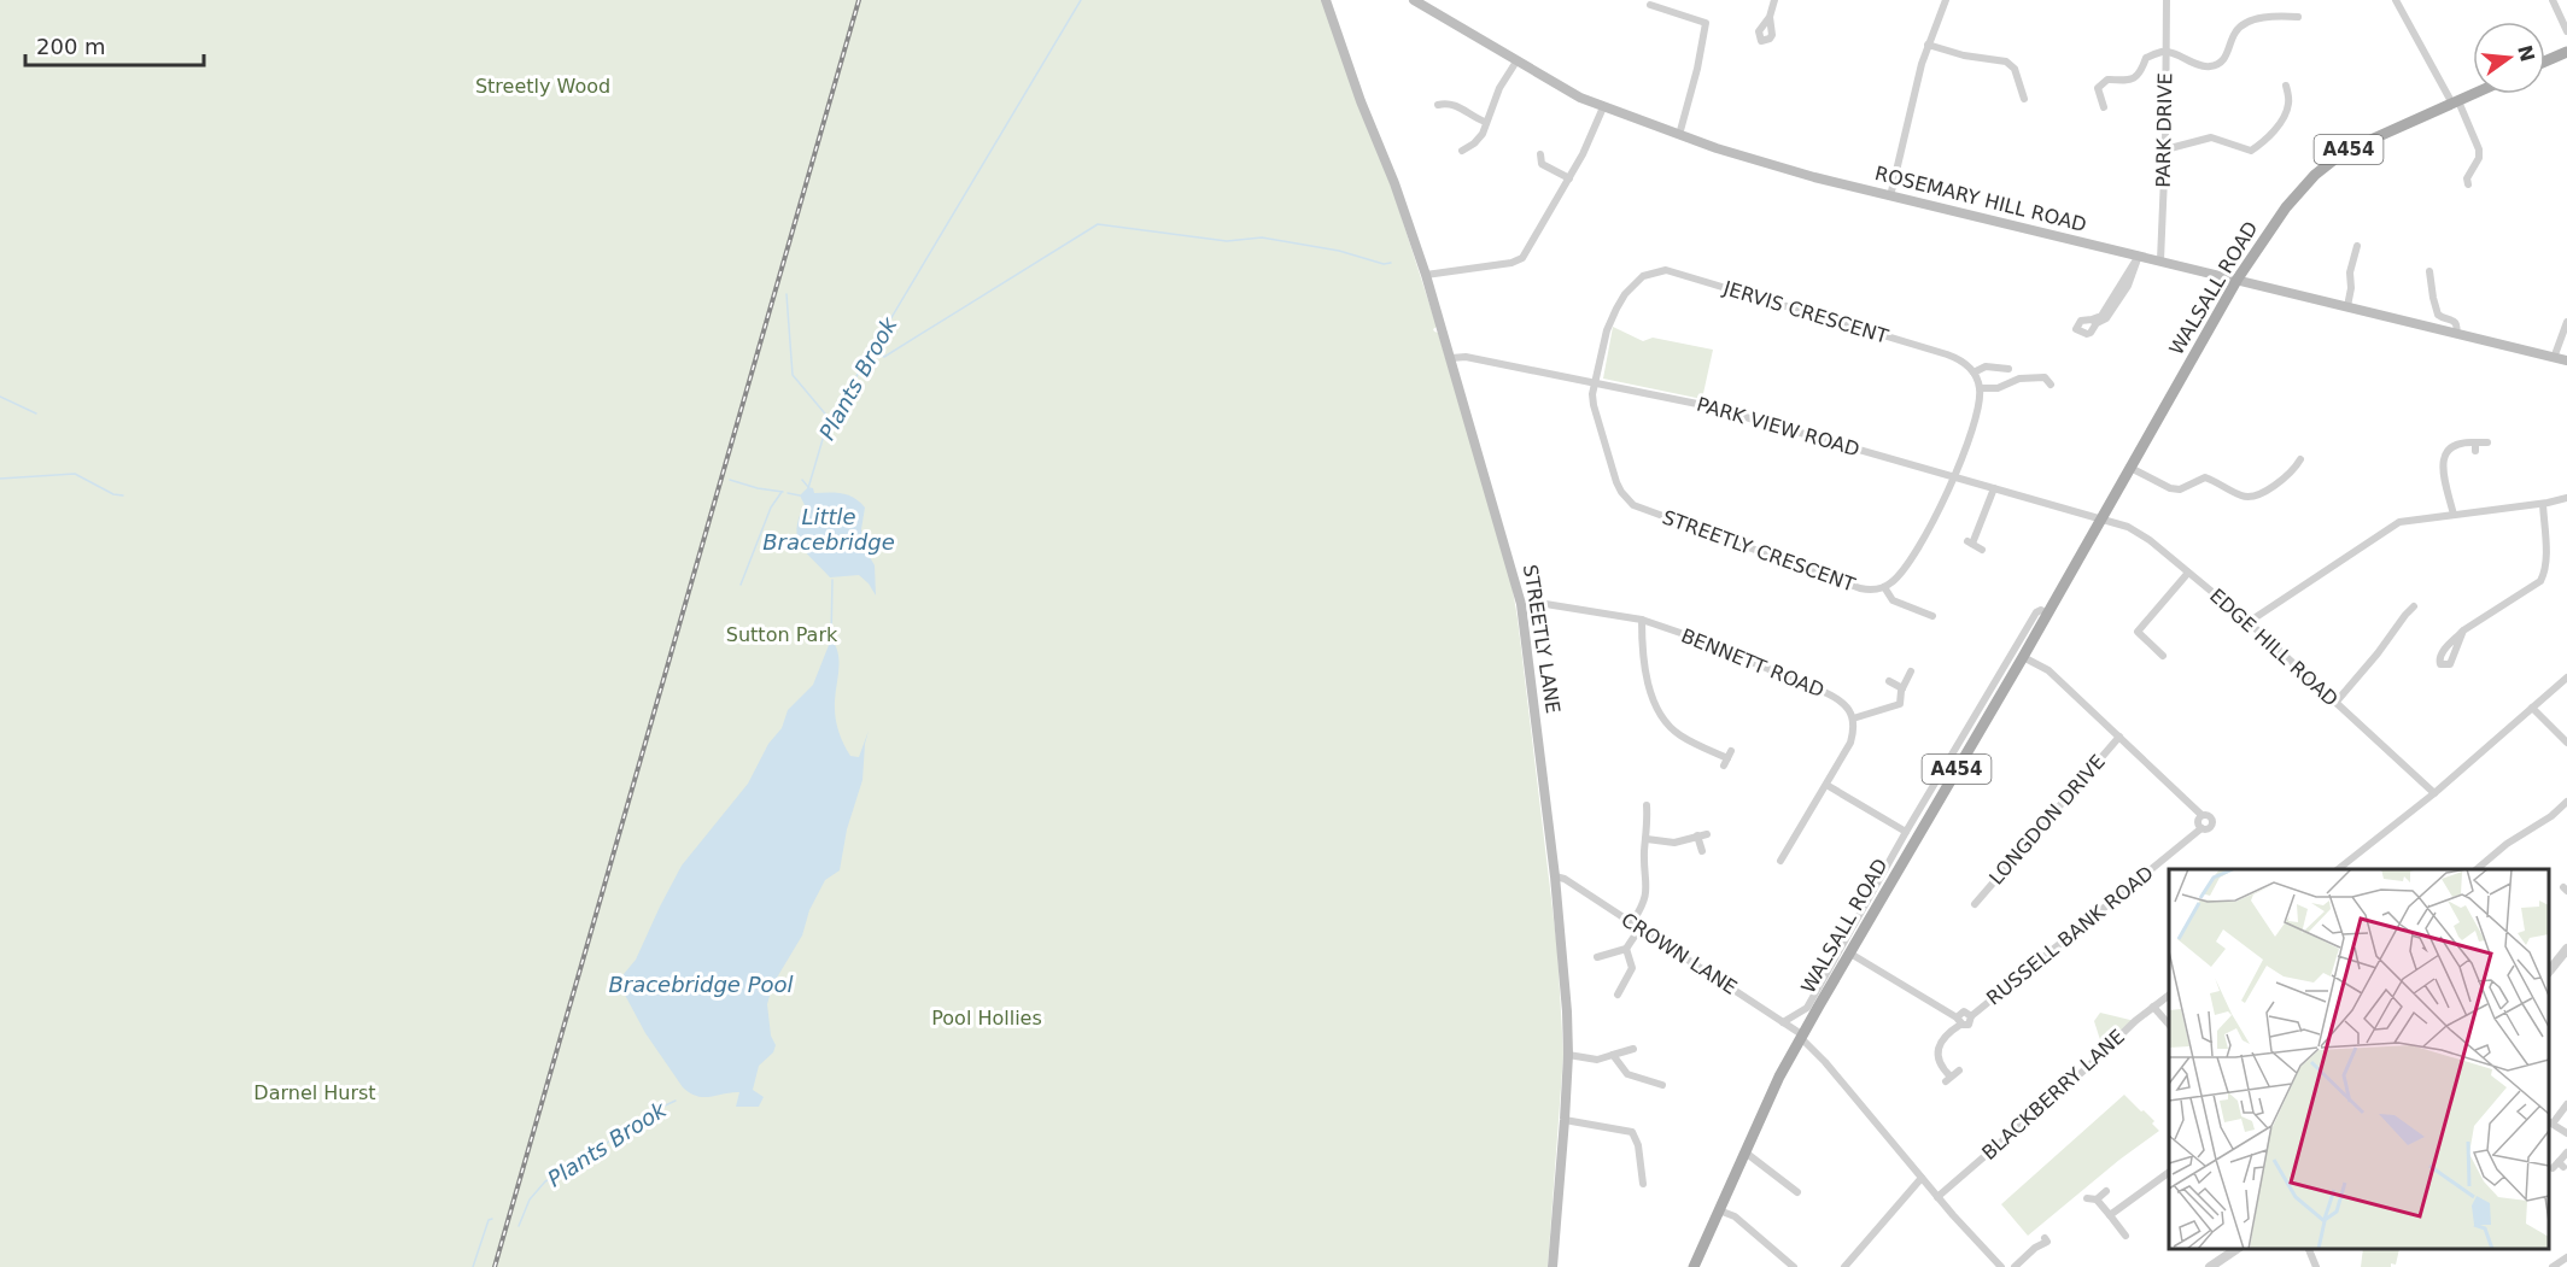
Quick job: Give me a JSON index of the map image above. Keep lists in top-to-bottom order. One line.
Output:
{"streets":{"main road":["A454","ROSEMARY HILL ROAD","WALSALL ROAD","STREETLY LANE"],"street":["PARK DRIVE","JERVIS CRESCENT","PARK VIEW ROAD","STREETLY CRESCENT","EDGE HILL ROAD","BENNETT ROAD","LONGDON DRIVE","RUSSELL BANK ROAD","CROWN LANE","BLACKBERRY LANE"]},"crossings":[["PARK DRIVE","ROSEMARY HILL ROAD"],["ROSEMARY HILL ROAD","WALSALL ROAD"],["WALSALL ROAD","PARK VIEW ROAD"],["WALSALL ROAD","EDGE HILL ROAD"],["WALSALL ROAD","CROWN LANE"],["JERVIS CRESCENT","PARK VIEW ROAD"],["JERVIS CRESCENT","STREETLY CRESCENT"],["PARK VIEW ROAD","STREETLY CRESCENT"],["PARK VIEW ROAD","STREETLY LANE"],["PARK VIEW ROAD","EDGE HILL ROAD"],["STREETLY LANE","BENNETT ROAD"],["STREETLY LANE","CROWN LANE"],["CROWN LANE","BLACKBERRY LANE"]],"water":["Plants Brook","Little Bracebridge","Bracebridge Pool"],"parks":["Streetly Wood","Sutton Park","Pool Hollies","Darnel Hurst"],"scale_bar":"200 m","north":"right"}
